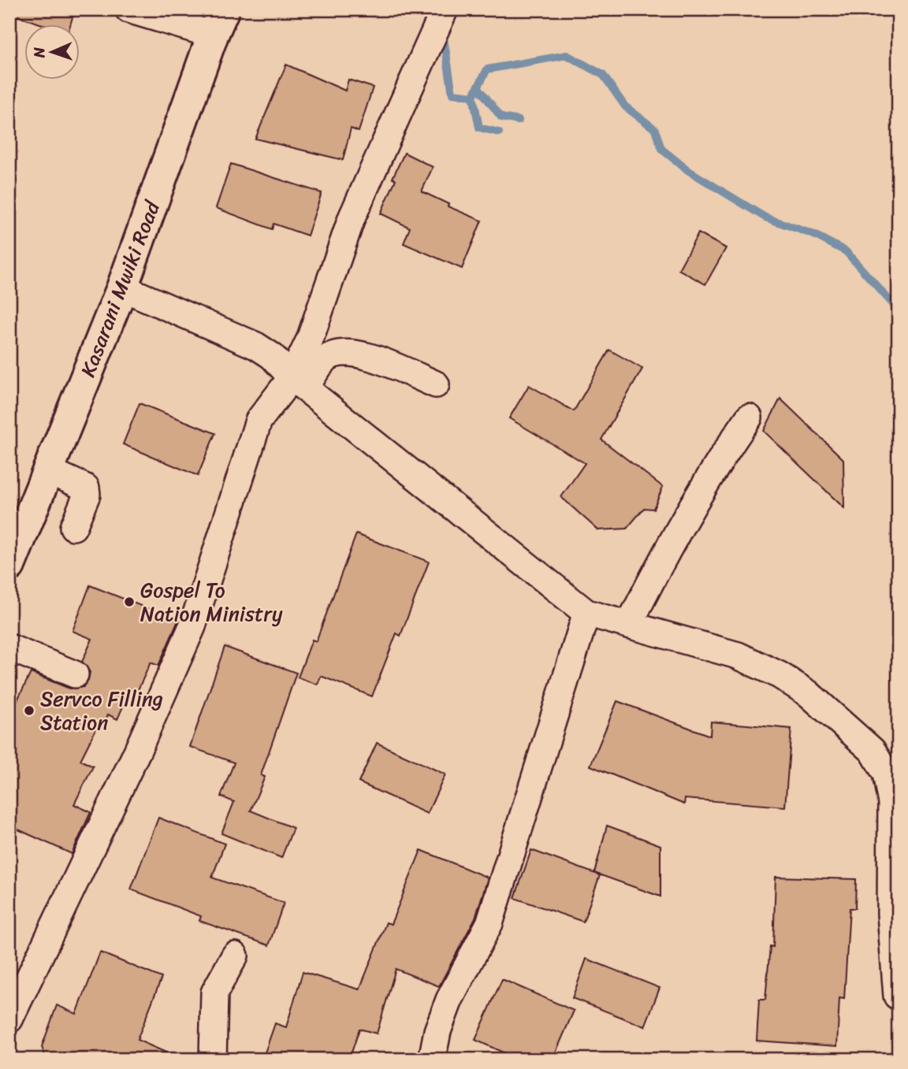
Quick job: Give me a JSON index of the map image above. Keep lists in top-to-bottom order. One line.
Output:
{"streets":{"main road":["Kasarani Mwiki Road"]},"places":["Gospel To Nation Ministry","Servco Filling Station"],"north":"left"}
